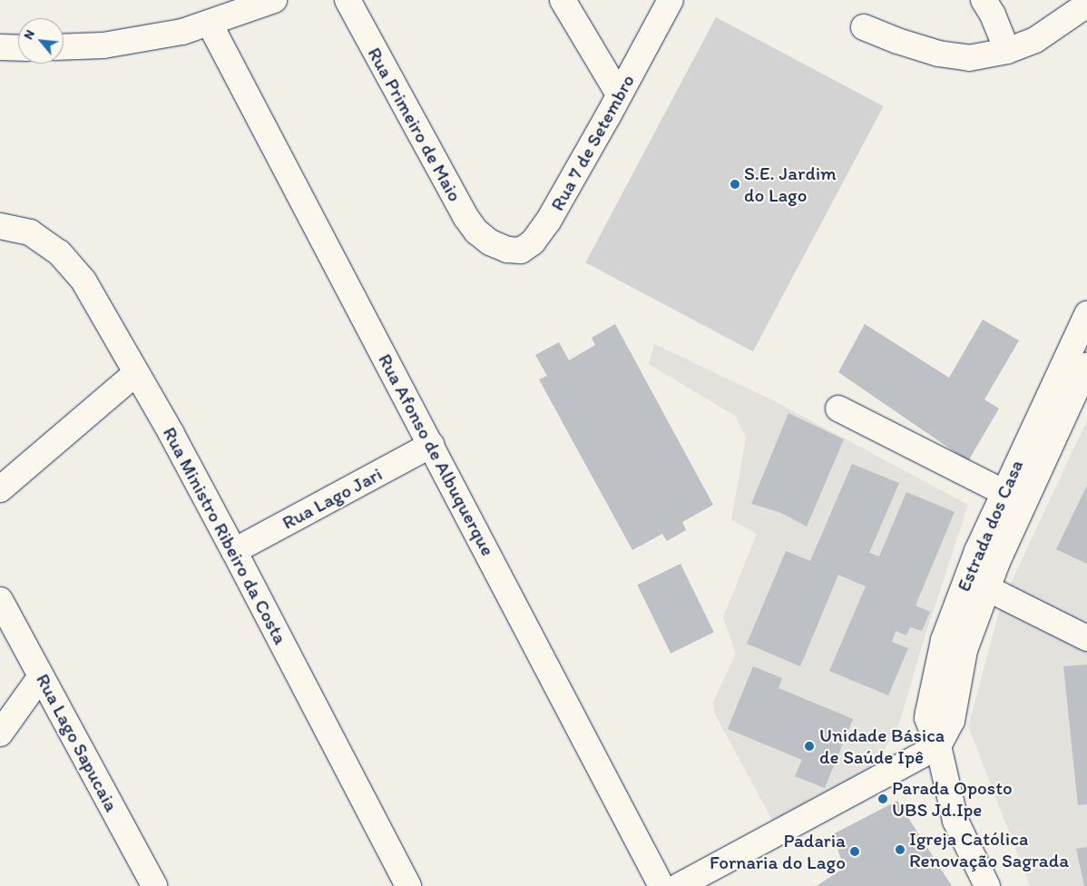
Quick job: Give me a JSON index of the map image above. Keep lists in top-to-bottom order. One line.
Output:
{"streets":{"street":["Rua Primeiro de Maio","Rua 7 de Setembro","Rua Afonso de Albuquerque","Rua Lago Jari","Estrada dos Casa","Rua Ministro Ribeiro da Costa","Rua Lago Sapucaia"]},"crossings":[["Rua Primeiro de Maio","Rua 7 de Setembro"],["Rua Afonso de Albuquerque","Rua Lago Jari"],["Rua Lago Jari","Rua Ministro Ribeiro da Costa"]],"places":["S.E. Jardim do Lago","Unidade Básica de Saúde Ipê","Parada Oposto UBS Jd.Ipe","Igreja Católica Renovação Sagrada","Padaria Fornaria do Lago"],"north":"top left"}
